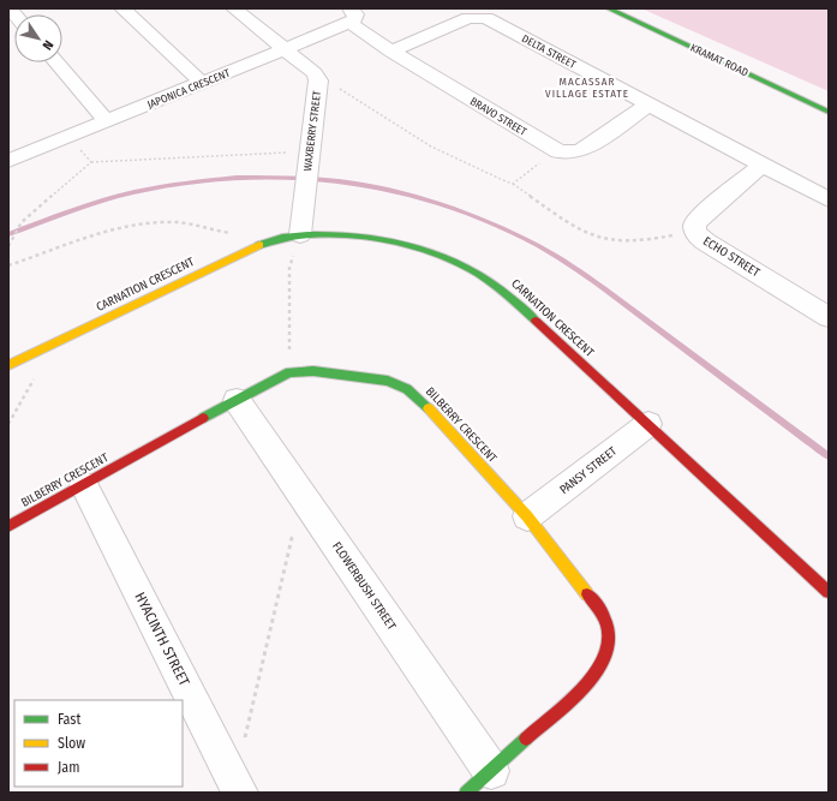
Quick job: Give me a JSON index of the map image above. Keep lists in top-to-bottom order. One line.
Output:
{"streets":{"street":["DELTA STREET","KRAMAT ROAD","JAPONICA CRESCENT","BRAVO STREET","WAXBERRY STREET","ECHO STREET","CARNATION CRESCENT","BILBERRY CRESCENT","PANSY STREET","FLOWERBUSH STREET","HYACINTH STREET"]},"crossings":[["DELTA STREET","BRAVO STREET"],["DELTA STREET","ECHO STREET"],["JAPONICA CRESCENT","BRAVO STREET"],["JAPONICA CRESCENT","WAXBERRY STREET"],["WAXBERRY STREET","CARNATION CRESCENT"],["CARNATION CRESCENT","PANSY STREET"],["BILBERRY CRESCENT","PANSY STREET"],["BILBERRY CRESCENT","FLOWERBUSH STREET"],["BILBERRY CRESCENT","HYACINTH STREET"]],"districts":["MACASSAR VILLAGE ESTATE"],"legend":["Fast","Slow","Jam"],"north":"bottom right"}
